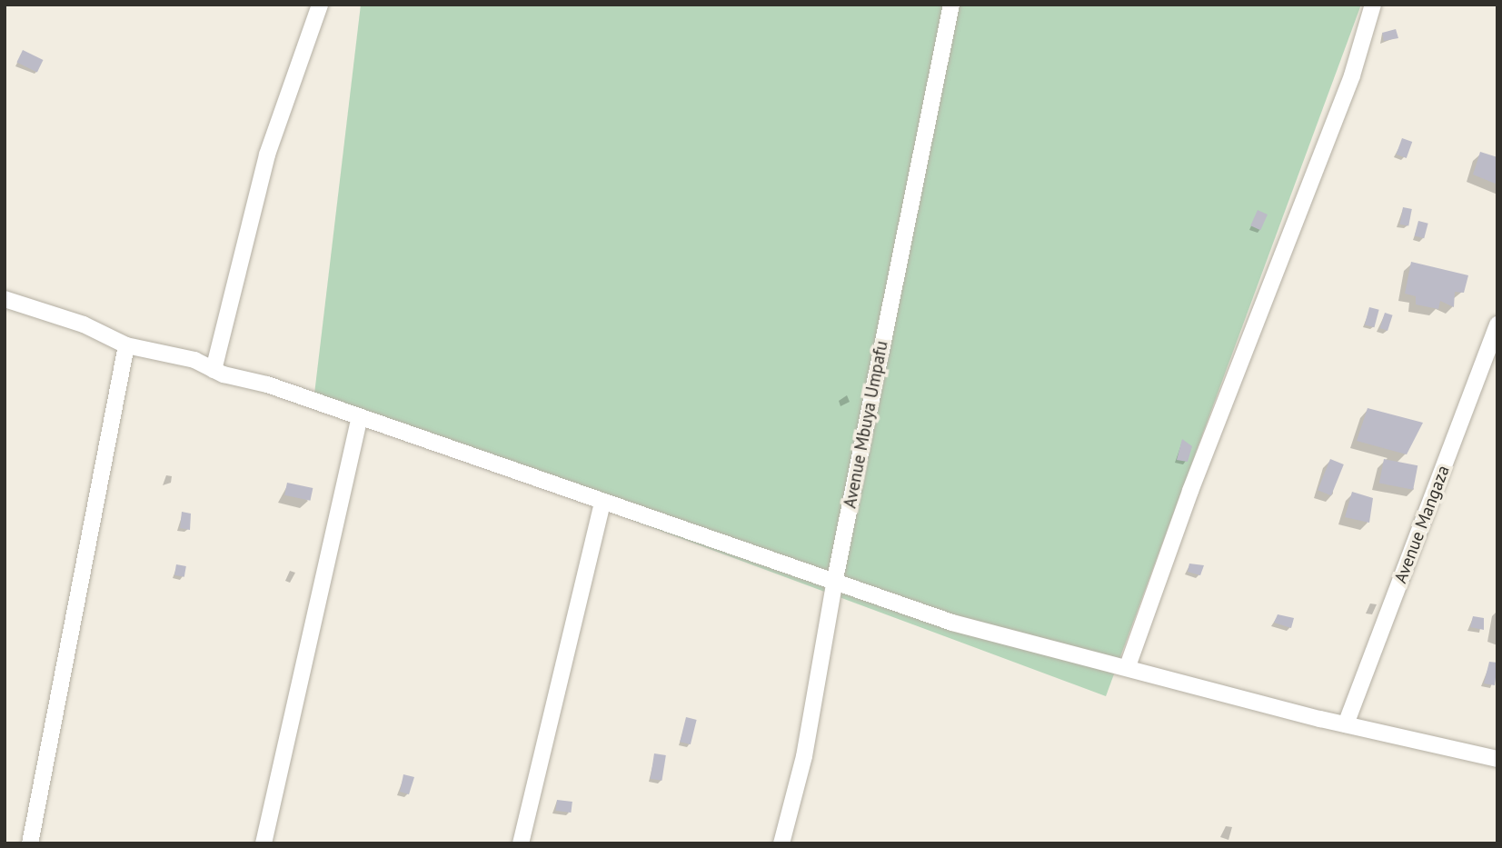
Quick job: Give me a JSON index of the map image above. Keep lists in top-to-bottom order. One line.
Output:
{"streets":{"street":["Avenue Mbuya Umpafu","Avenue Mangaza"]}}
